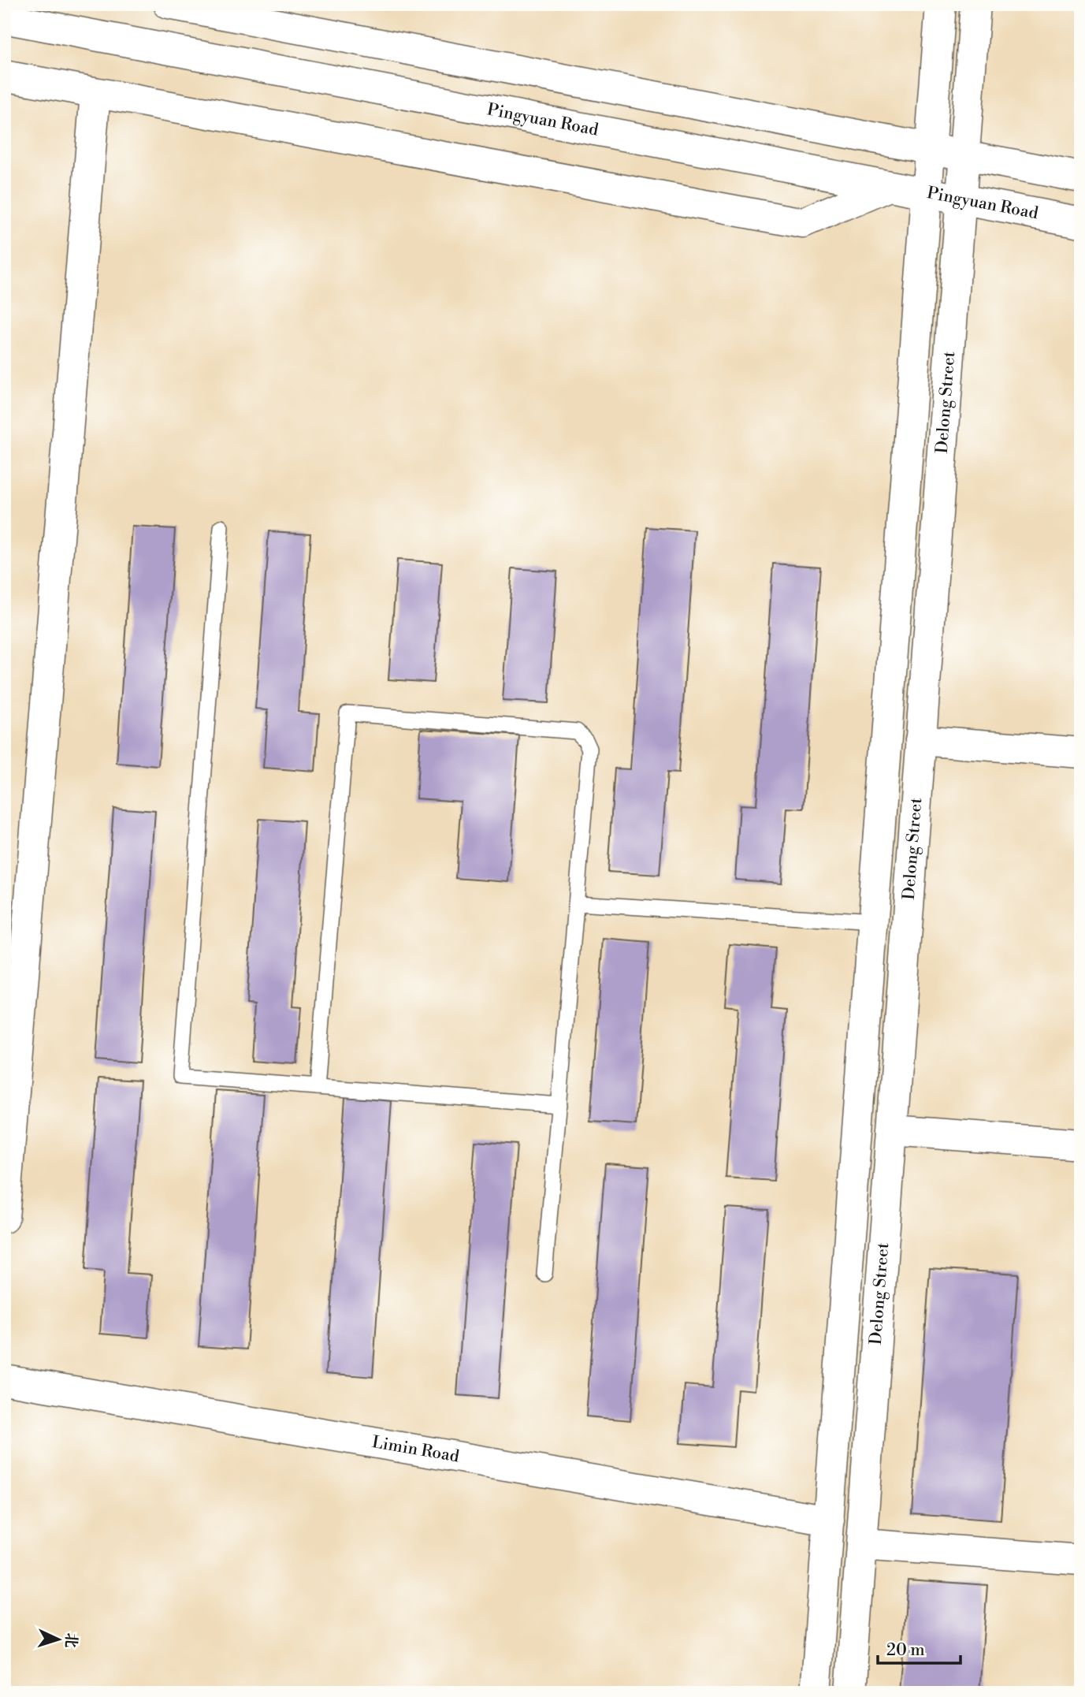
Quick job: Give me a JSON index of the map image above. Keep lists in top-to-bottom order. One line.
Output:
{"streets":{"main road":["Pingyuan Road","Delong Street","Limin Road"]},"crossings":[["Pingyuan Road","Delong Street"],["Delong Street","Limin Road"]],"scale_bar":"20 m","north":"right"}
